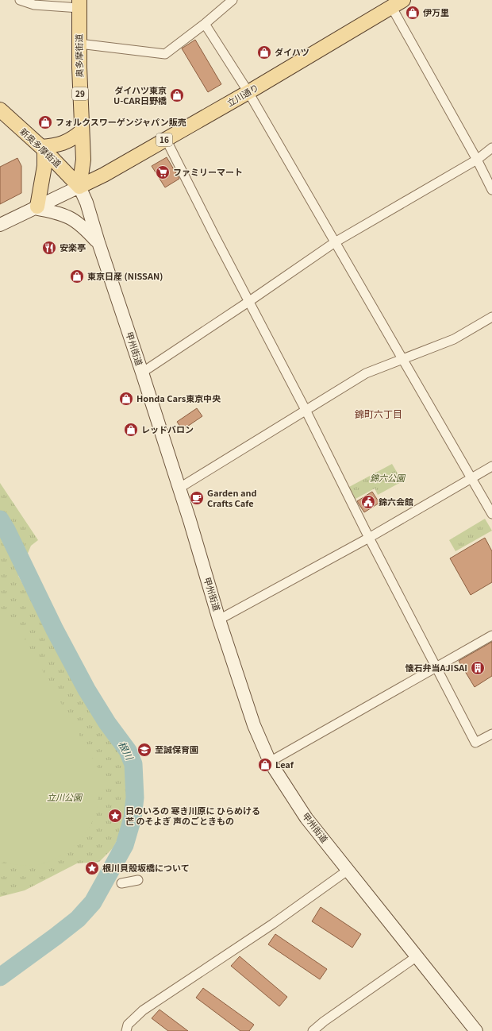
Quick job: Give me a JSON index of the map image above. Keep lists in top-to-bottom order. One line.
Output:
{"streets":{"main road":["奥多摩街道","29","立川通り","16","新奥多摩街道","甲州街道"]},"crossings":[["奥多摩街道","立川通り"],["奥多摩街道","新奥多摩街道"],["奥多摩街道","甲州街道"],["立川通り","新奥多摩街道"],["立川通り","甲州街道"],["新奥多摩街道","甲州街道"]],"districts":["錦町六丁目"],"water":["根川"],"parks":["錦六公園","立川公園"],"places":{"shop":["伊万里","ダイハツ","ダイハツ東京 U-CAR日野橋","フォルクスワーゲンジャパン販売","東京日産 (NISSAN)","Honda Cars東京中央","レッドバロン","Leaf"],"supermarket":["ファミリーマート"],"restaurant":["安楽亭"],"cafe":["Garden and Crafts Cafe"],"public building":["錦六会館"],"building":["懐石弁当AJISAI"],"school or university":["至誠保育園"],"place":["日のいろの 寒き川原に ひらめける 芒 のそよぎ 声のごときもの","根川貝殻坂橋について"]}}
